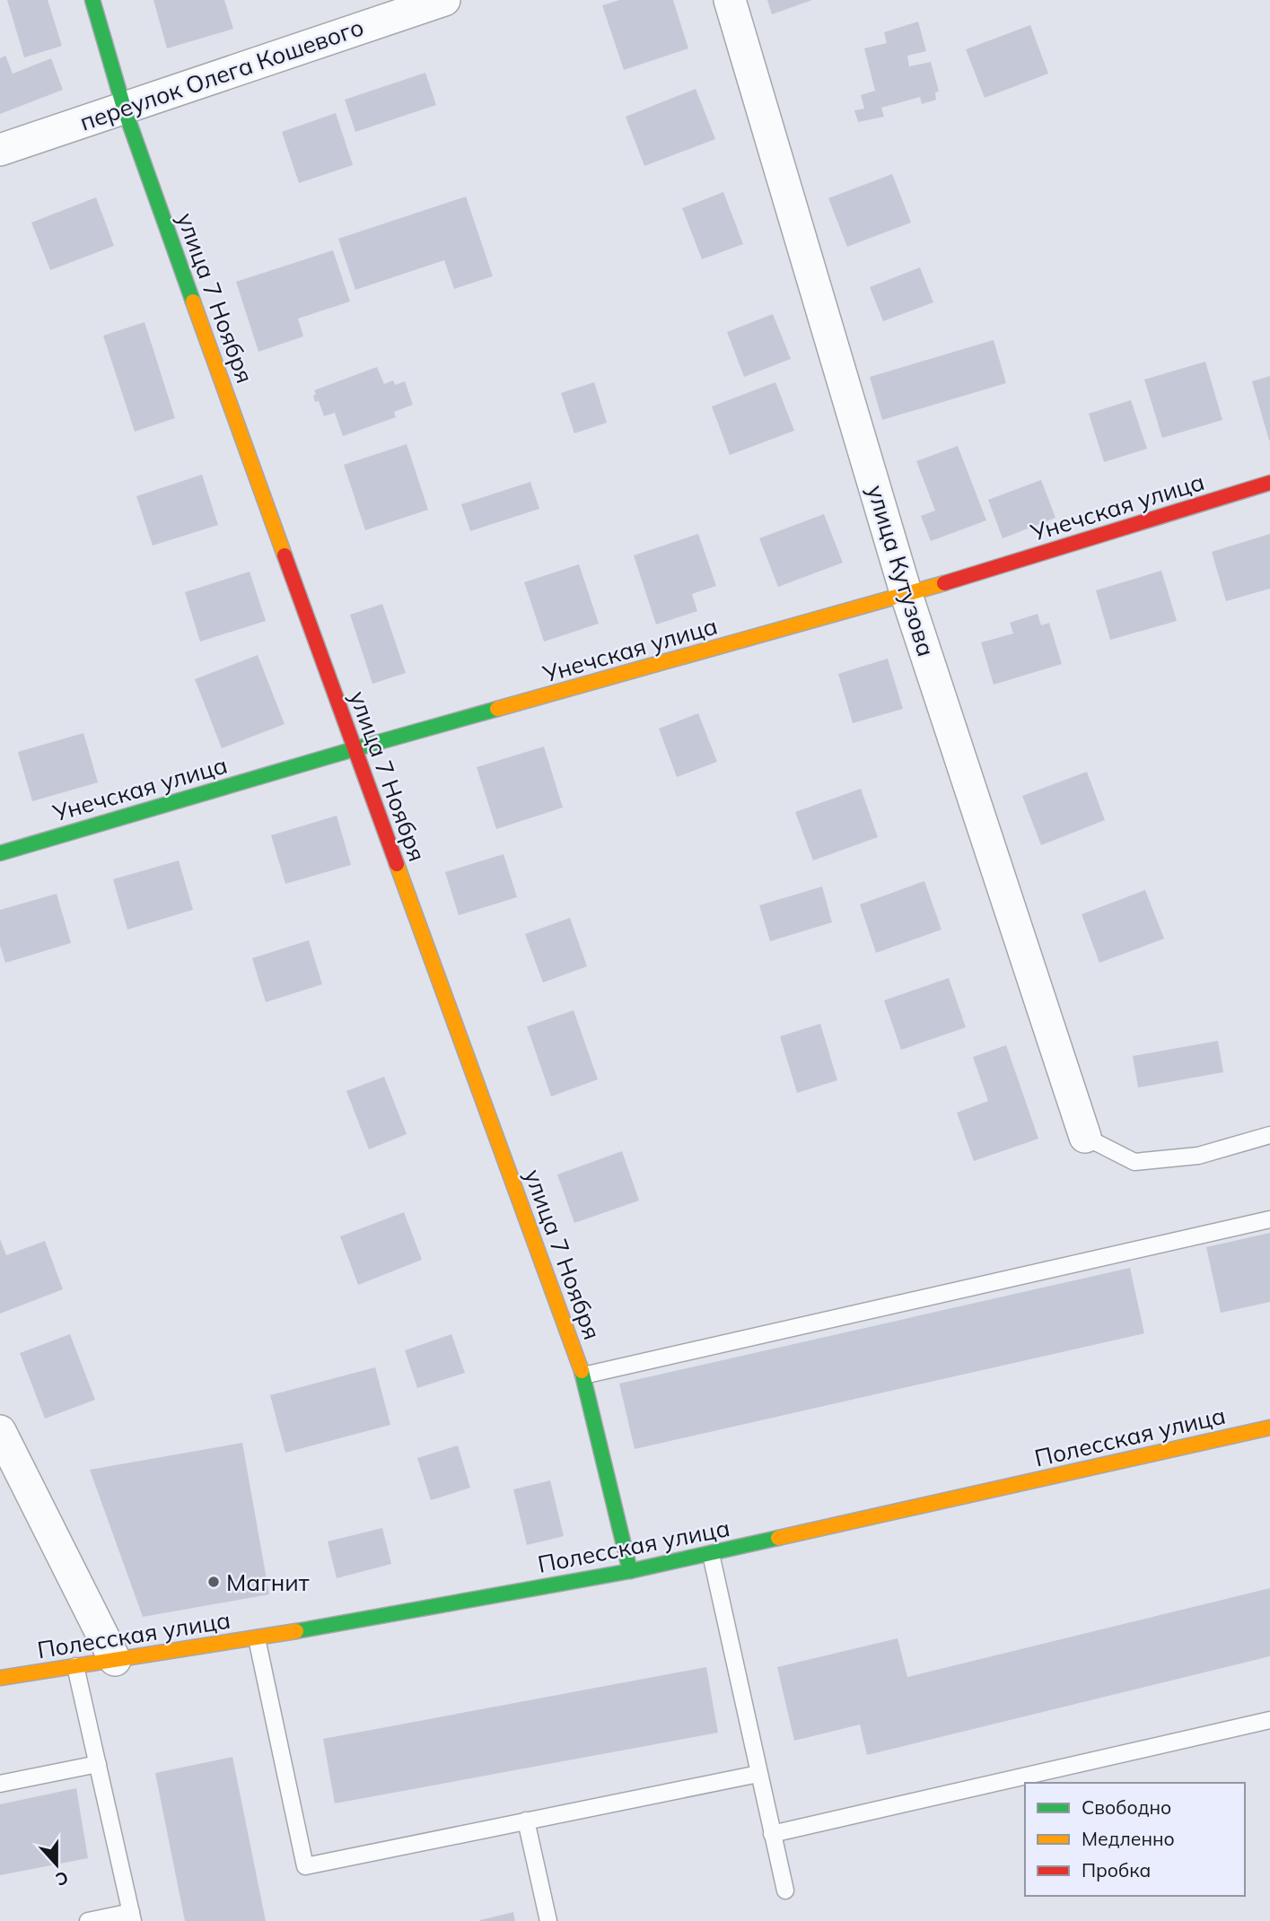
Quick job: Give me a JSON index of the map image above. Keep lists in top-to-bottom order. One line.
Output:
{"streets":{"street":["переулок Олега Кошевого","улица 7 Ноября","Унечская улица","улица Кутузова","Полесская улица"]},"crossings":[["переулок Олега Кошевого","улица 7 Ноября"],["улица 7 Ноября","Унечская улица"],["улица 7 Ноября","Полесская улица"],["Унечская улица","улица Кутузова"]],"places":["Магнит"],"legend":["Свободно","Медленно","Пробка"],"north":"bottom"}
